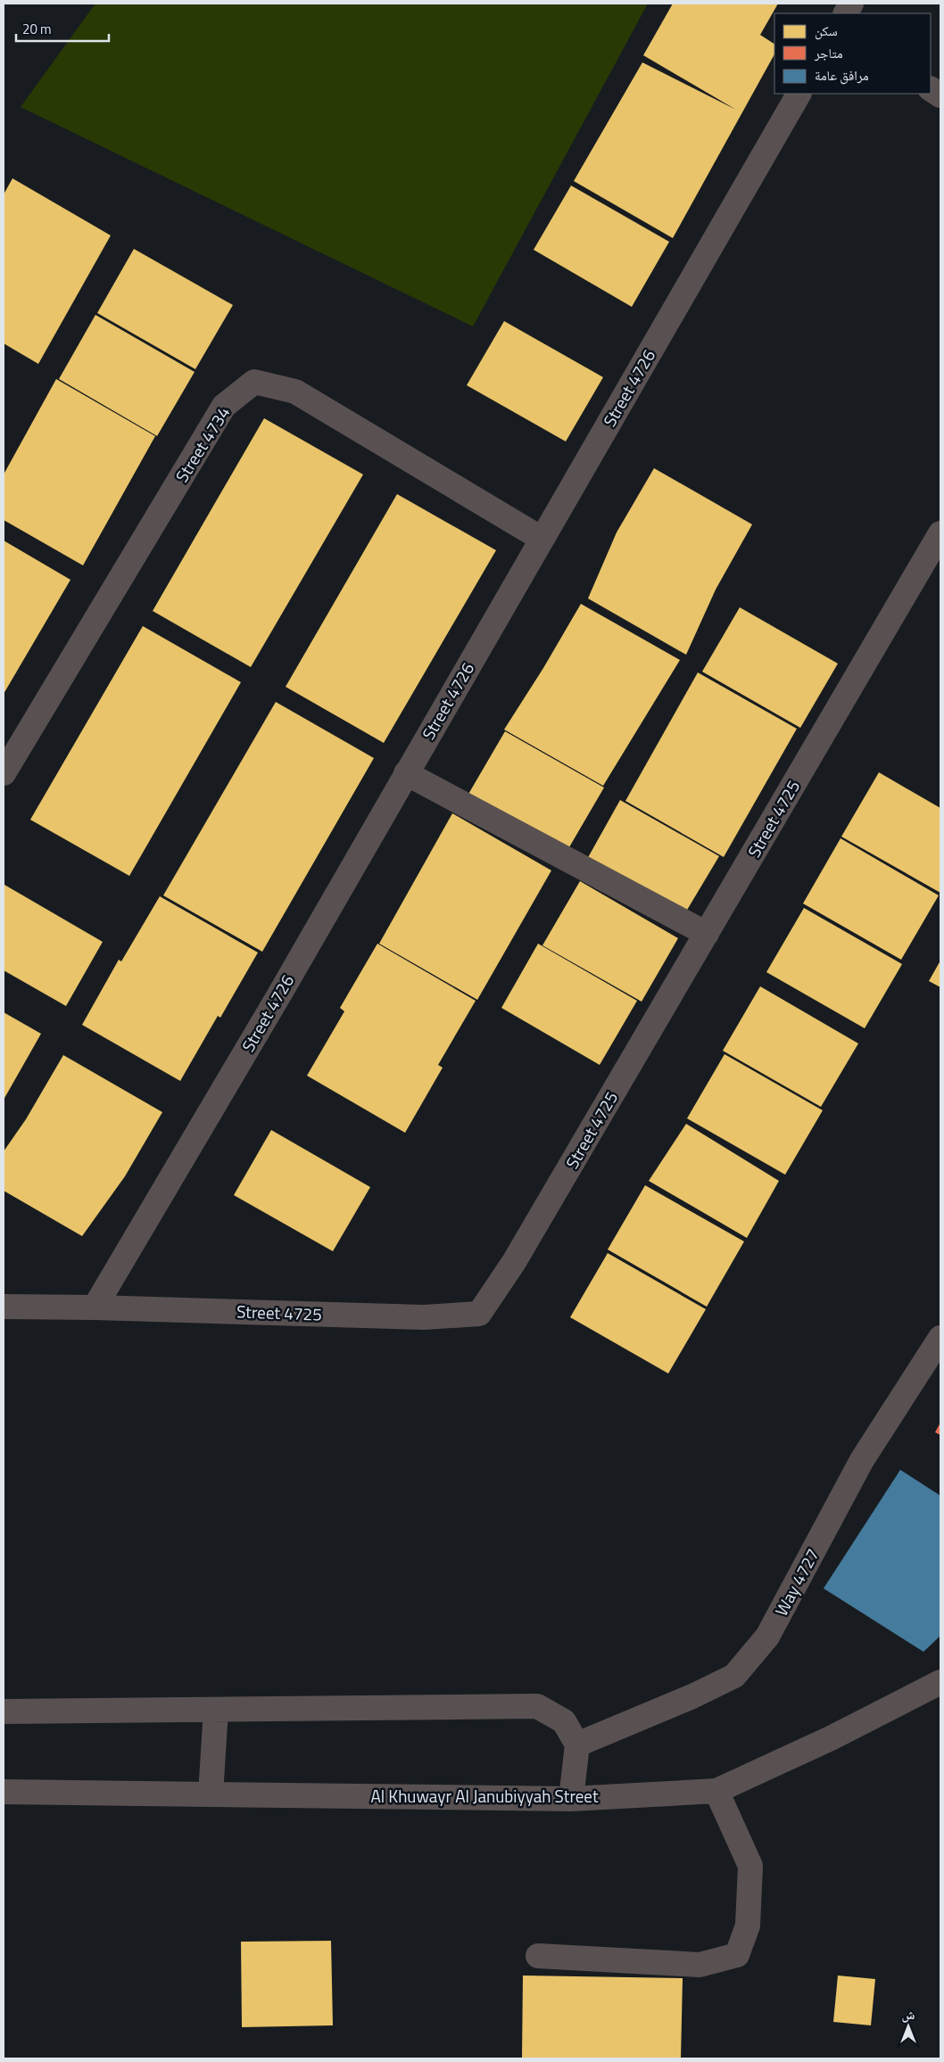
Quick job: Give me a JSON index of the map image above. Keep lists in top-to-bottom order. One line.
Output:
{"streets":{"street":["Street 4726","Street 4734","Street 4725","Way 4727","Al Khuwayr Al Janubiyyah Street"]},"crossings":[["Street 4726","Street 4734"],["Street 4726","Street 4725"]],"legend":["سكن","متاجر","مرافق عامة"],"scale_bar":"20 m","north":"top"}
